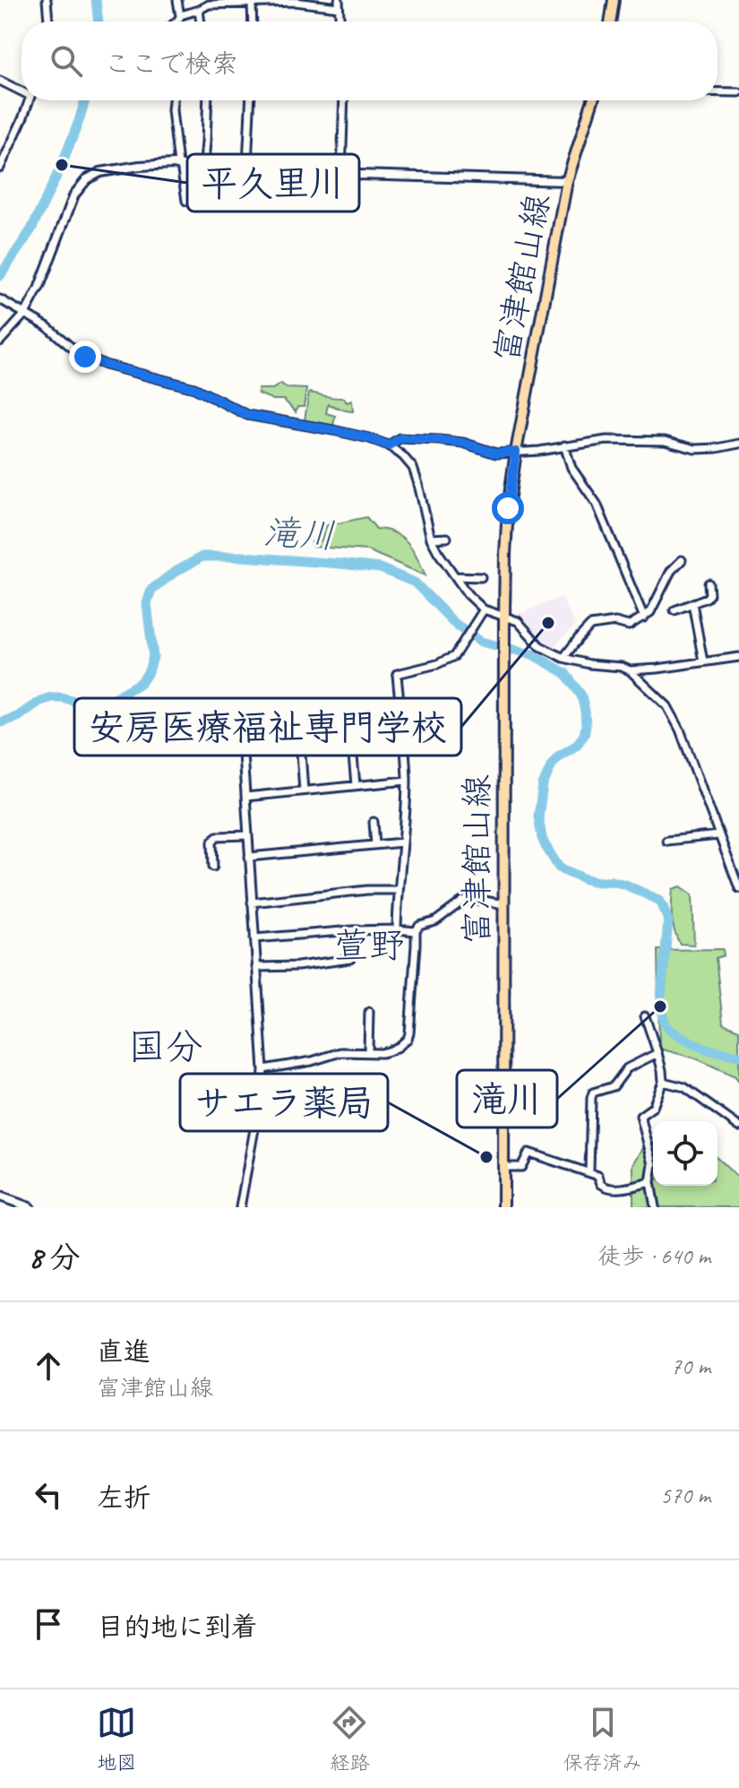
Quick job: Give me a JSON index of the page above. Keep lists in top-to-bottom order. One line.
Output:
{"streets":{"main road":["富津館山線"]},"districts":["萱野","国分"],"water":["滝川"],"places":["平久里川","安房医療福祉専門学校","滝川","サエラ薬局"],"page":{"search":"ここで検索","heading":["8 分","徒歩 · 640 m"],"list":[["直進","富津館山線","70 m"],["左折","570 m"],"目的地に到着"],"nav":["地図","経路","保存済み"]}}
